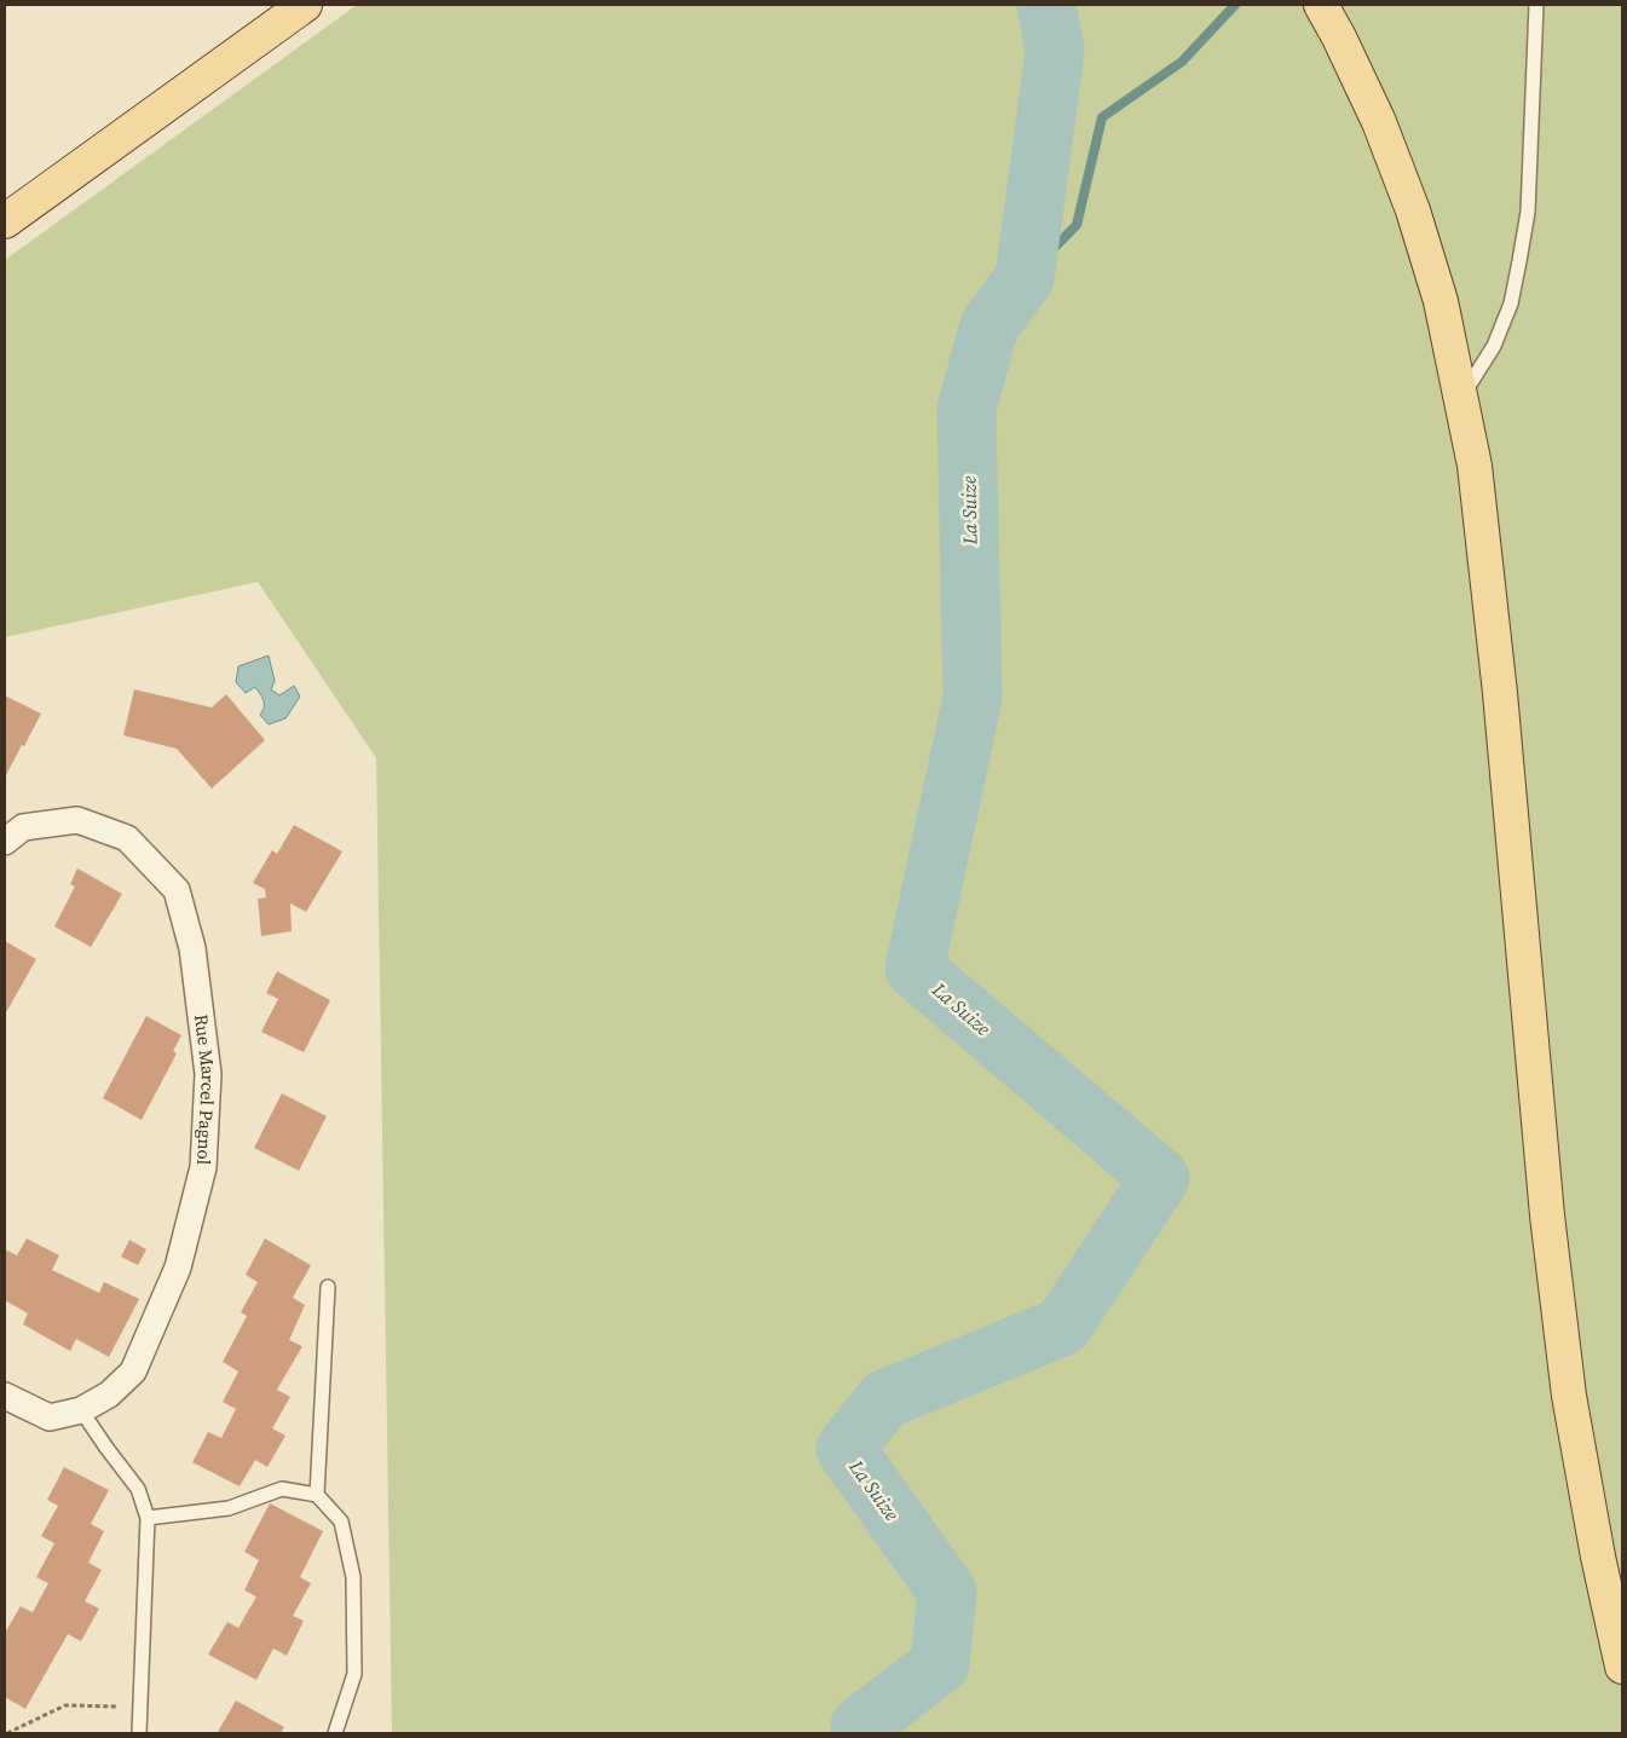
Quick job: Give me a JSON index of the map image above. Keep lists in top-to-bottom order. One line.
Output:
{"streets":{"street":["Rue Marcel Pagnol"]},"water":["La Suize"]}
